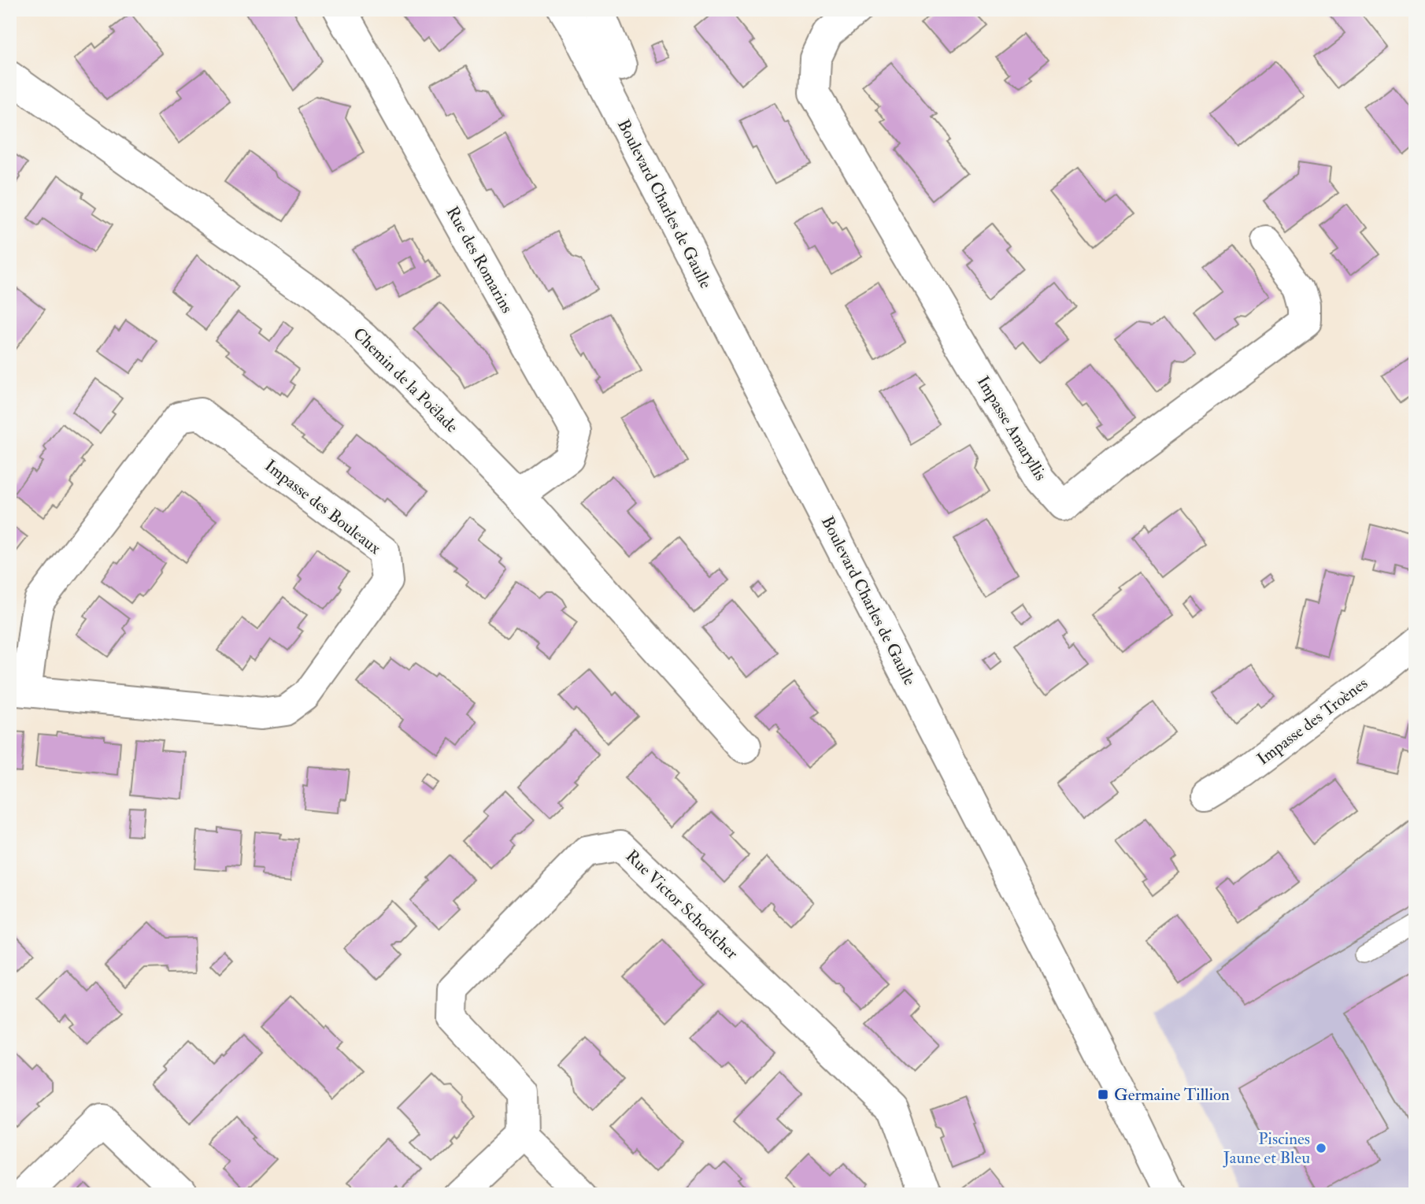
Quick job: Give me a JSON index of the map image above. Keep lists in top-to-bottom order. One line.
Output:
{"streets":{"street":["Boulevard Charles de Gaulle","Rue des Romarins","Chemin de la Poëlade","Impasse Amaryllis","Impasse des Bouleaux","Impasse des Troènes","Rue Victor Schoelcher"]},"crossings":[["Rue des Romarins","Chemin de la Poëlade"]],"places":{"transit":["Germaine Tillion"],"other":["Piscines Jaune et Bleu"]}}
